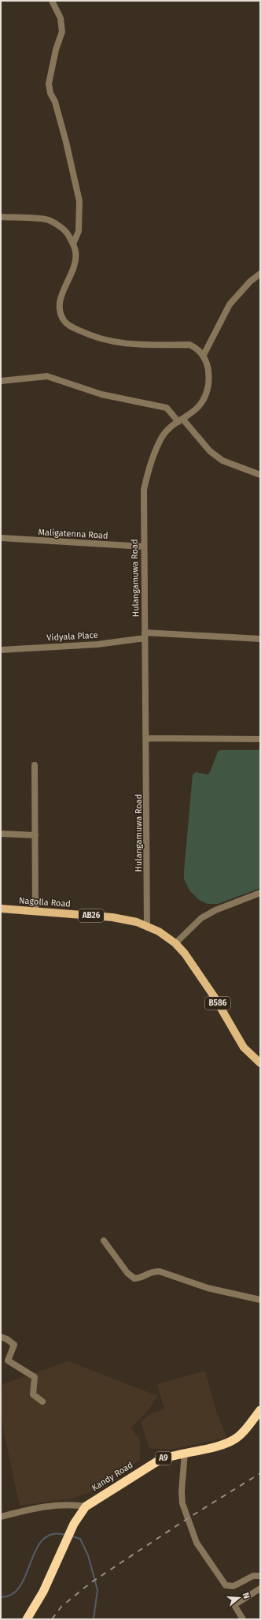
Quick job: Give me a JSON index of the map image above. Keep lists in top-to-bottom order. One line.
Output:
{"streets":{"highway":["A9","Kandy Road"],"main road":["Nagolla Road","AB26","B586"],"street":["Maligatenna Road","Hulangamuwa Road","Vidyala Place"]},"crossings":[["Maligatenna Road","Hulangamuwa Road"],["Hulangamuwa Road","Vidyala Place"],["Hulangamuwa Road","Nagolla Road"],["Nagolla Road","B586"]],"north":"right"}
